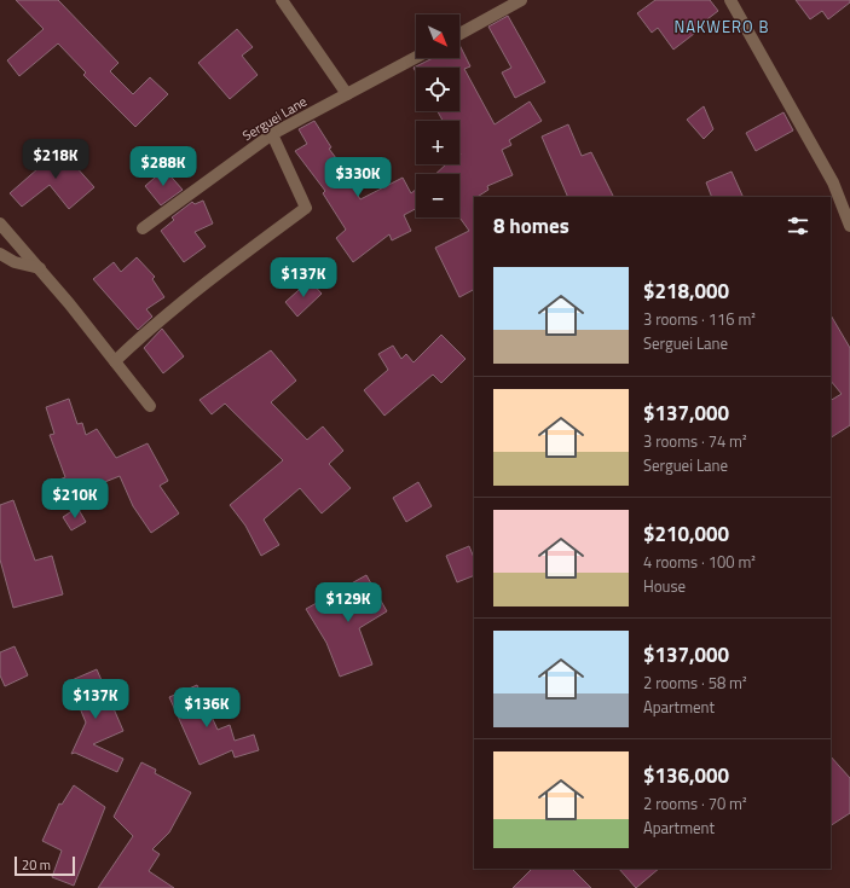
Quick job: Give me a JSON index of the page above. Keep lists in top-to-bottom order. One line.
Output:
{"streets":{"street":["Serguei Lane"]},"districts":["NAKWERO B"],"scale_bar":"20 m","north":"bottom right","page":{"map_buttons":["+","−"],"price":["$218K","$288K","$330K","$137K","$210K","$129K","$137K","$136K"],"heading":"8 homes","list":[{"name":"$218,000","note":"3 rooms · 116 m² · Serguei Lane"},{"name":"$137,000","note":"3 rooms · 74 m² · Serguei Lane"},{"name":"$210,000","note":"4 rooms · 100 m² · House"},{"name":"$137,000","note":"2 rooms · 58 m² · Apartment"},{"name":"$136,000","note":"2 rooms · 70 m² · Apartment"}],"scale":"20 m"}}
